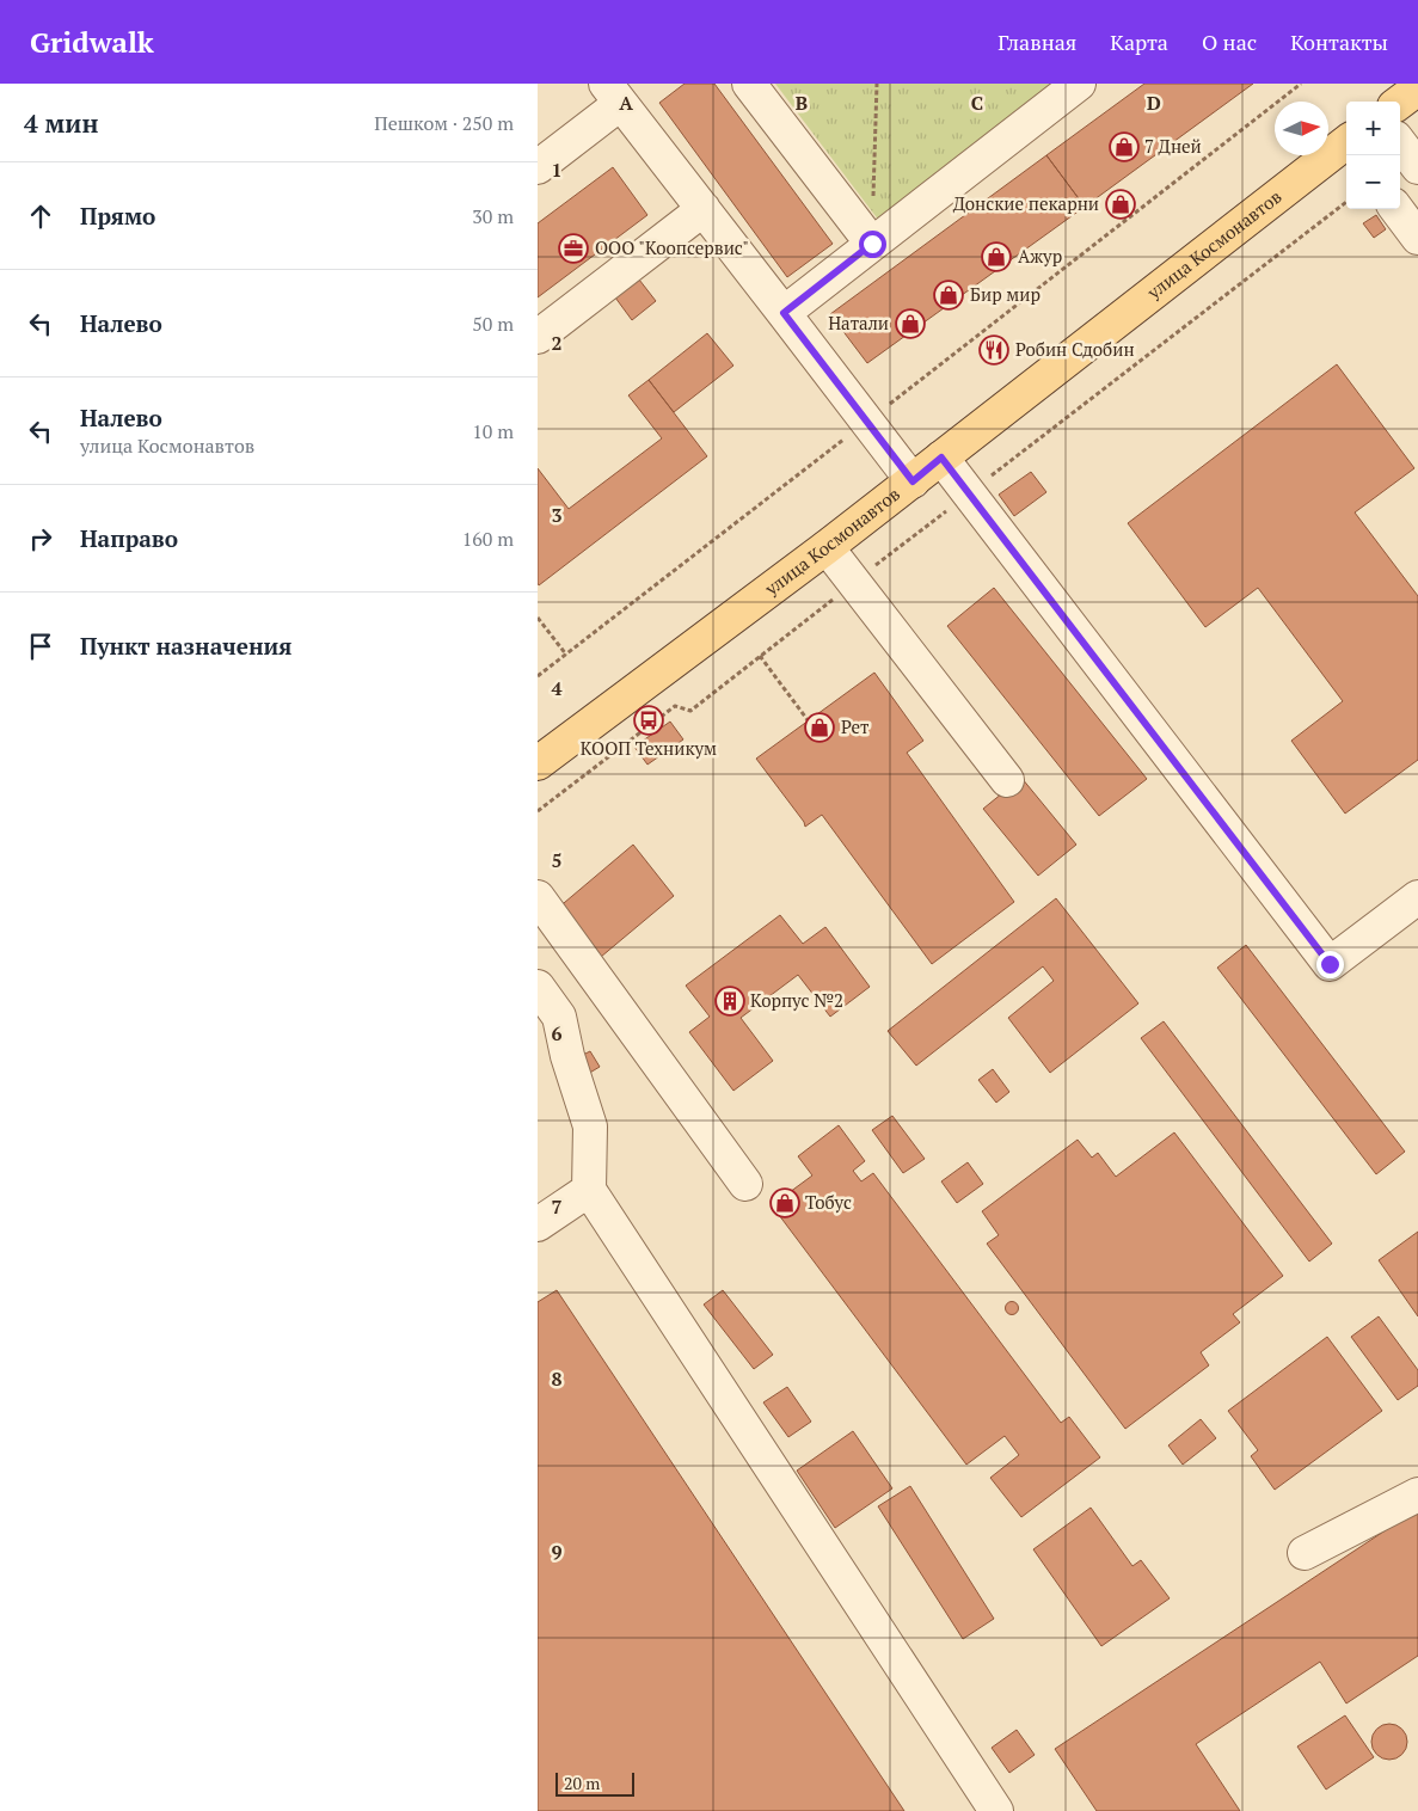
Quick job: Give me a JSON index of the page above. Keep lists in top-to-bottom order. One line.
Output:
{"streets":{"main road":["улица Космонавтов"]},"places":{"shop":["7 Дней","Донские пекарни","Ажур","Бир мир","Натали","Рет","Тобус"],"office":["ООО \"Коопсервис\""],"restaurant":["Робин Сдобин"],"bus stop":["КООП Техникум"],"building":["Корпус №2"]},"scale_bar":"20 m","north":"right","page":{"header":"Gridwalk","nav":["Главная","Карта","О нас","Контакты"],"heading":["4 мин","Пешком · 250 m"],"map_buttons":["+","−"],"list":[["Прямо","30 m"],["Налево","50 m"],["Налево","улица Космонавтов","10 m"],["Направо","160 m"],"Пункт назначения"],"scale":"20 m"},"grid":{"columns":["A","B","C","D"],"rows":["1","2","3","4","5","6","7","8","9"]}}
